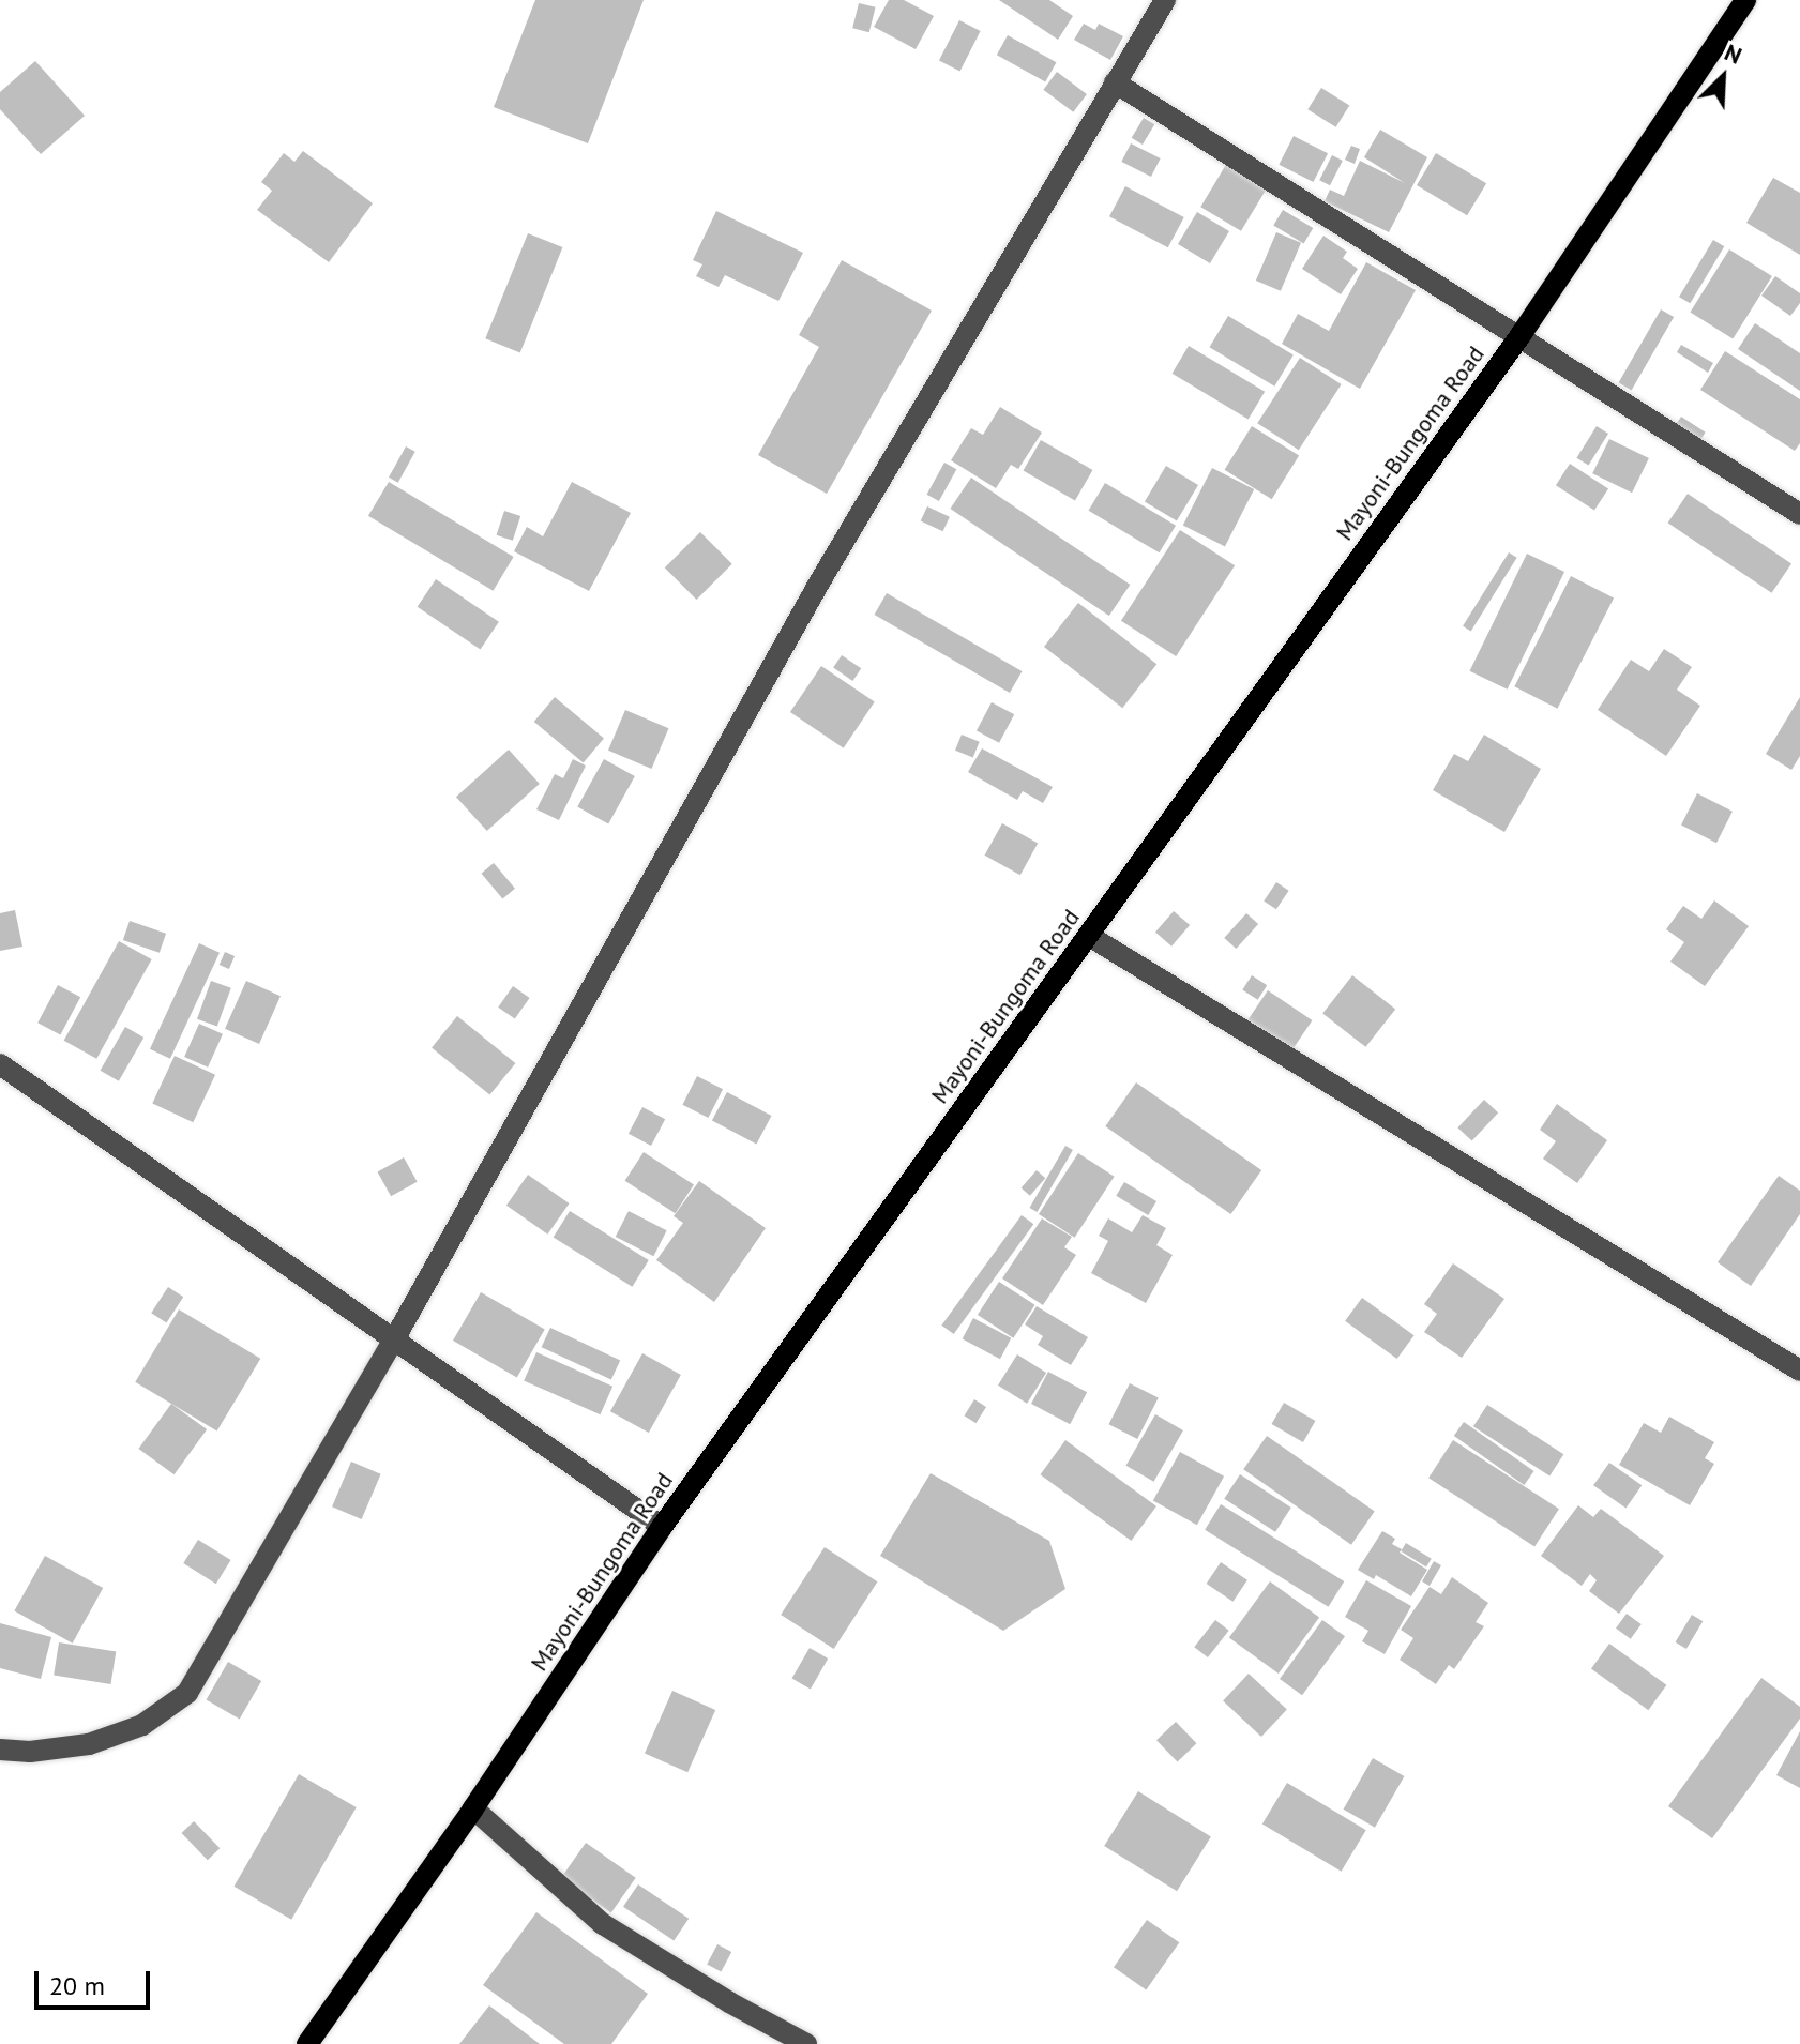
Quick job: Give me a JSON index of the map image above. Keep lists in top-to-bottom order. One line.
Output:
{"streets":{"main road":["Mayoni-Bungoma Road"]},"scale_bar":"20 m","north":"top right"}
